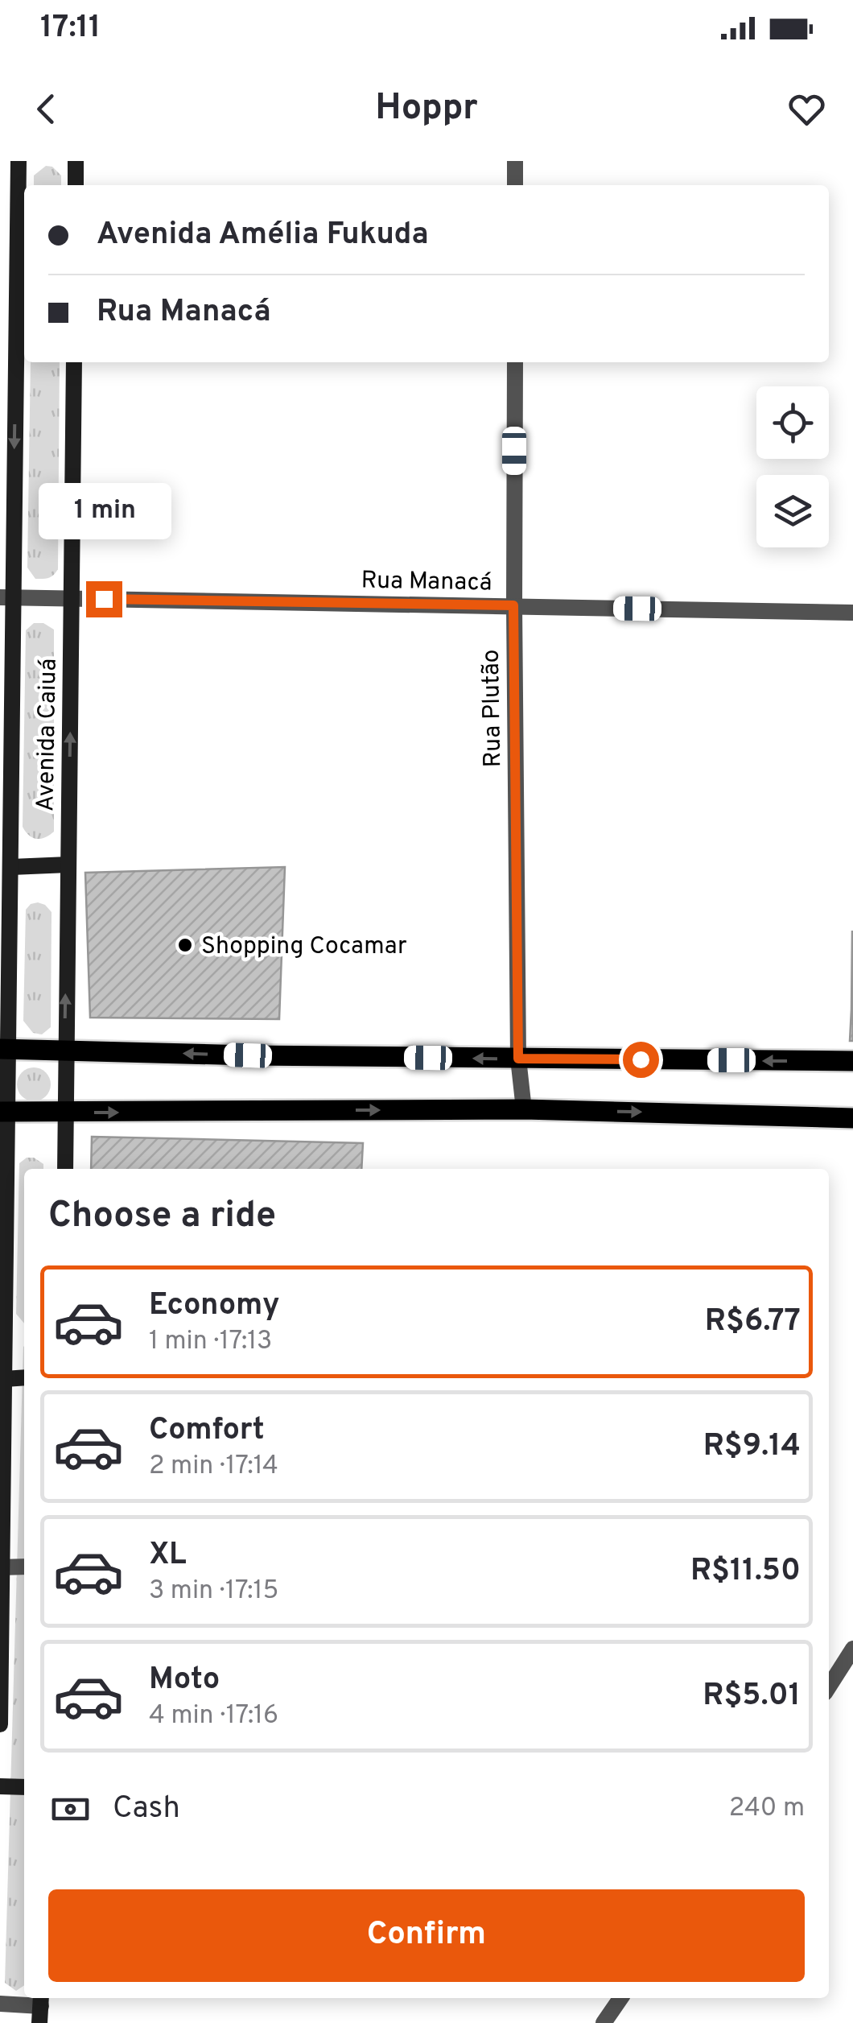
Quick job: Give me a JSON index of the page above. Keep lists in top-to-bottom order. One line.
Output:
{"streets":{"main road":["Avenida Caiuá"],"street":["Rua Manacá","Rua Plutão"]},"crossings":[["Rua Manacá","Rua Plutão"],["Rua Manacá","Avenida Caiuá"]],"places":["Shopping Cocamar"],"page":{"status":"17:11","header":"Hoppr","banner":["Avenida Amélia Fukuda","Rua Manacá"],"bubble":"1 min","heading":"Choose a ride","list":[{"name":"Economy","note":"1 min · 17:13","value":"R$6.77"},{"name":"Comfort","note":"2 min · 17:14","value":"R$9.14"},{"name":"XL","note":"3 min · 17:15","value":"R$11.50"},{"name":"Moto","note":"4 min · 17:16","value":"R$5.01"}],"pay":["Cash","240 m"],"buttons":"Confirm"}}
